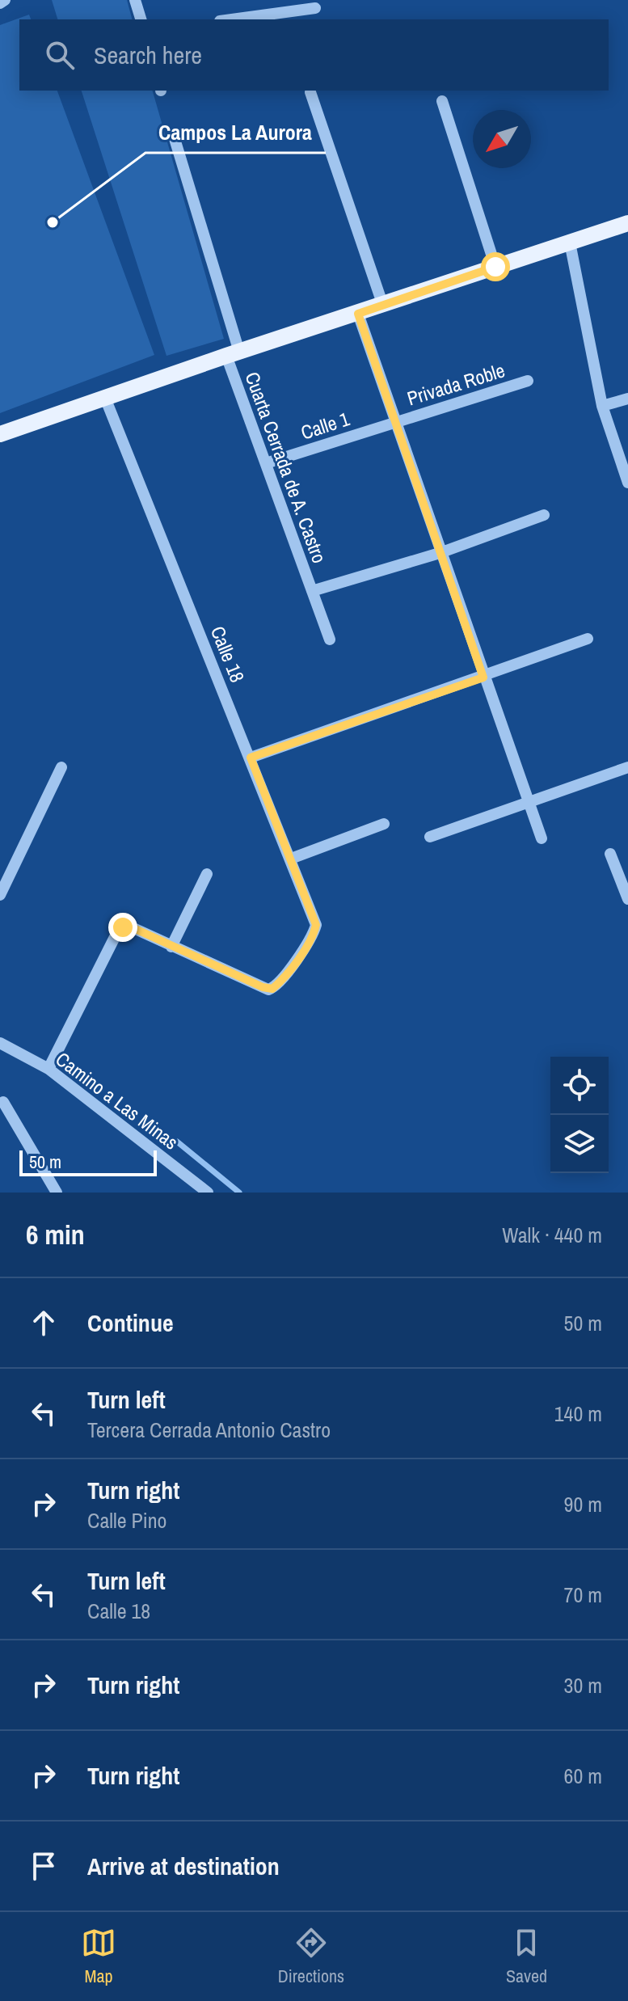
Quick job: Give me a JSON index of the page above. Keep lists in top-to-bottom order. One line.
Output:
{"streets":{"street":["Privada Roble","Calle 1","Cuarta Cerrada de A. Castro","Calle 18","Camino a Las Minas"]},"crossings":[["Privada Roble","Calle 1"],["Calle 1","Cuarta Cerrada de A. Castro"]],"places":["Campos La Aurora"],"scale_bar":"50 m","north":"bottom left","page":{"search":"Search here","scale":"50 m","heading":["6 min","Walk · 440 m"],"list":[["Continue","50 m"],["Turn left","Tercera Cerrada Antonio Castro","140 m"],["Turn right","Calle Pino","90 m"],["Turn left","Calle 18","70 m"],["Turn right","30 m"],["Turn right","60 m"],"Arrive at destination"],"nav":["Map","Directions","Saved"]}}
